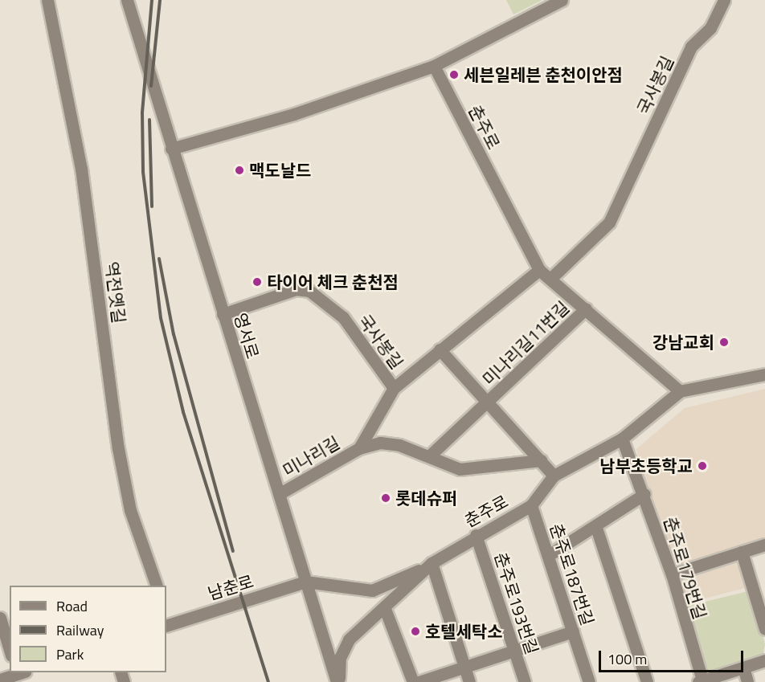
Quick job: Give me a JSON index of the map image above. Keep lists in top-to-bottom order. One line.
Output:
{"streets":{"street":["국사봉길","춘주로","역전옛길","영서로","미나리길11번길","미나리길","춘주로179번길","춘주로187번길","남춘로","춘주로193번길"]},"crossings":[["국사봉길","춘주로"],["국사봉길","영서로"],["국사봉길","미나리길11번길"],["국사봉길","미나리길"],["춘주로","영서로"],["춘주로","미나리길11번길"],["춘주로","춘주로179번길"],["춘주로","춘주로187번길"],["춘주로","춘주로193번길"],["영서로","미나리길"],["영서로","남춘로"],["미나리길11번길","미나리길"]],"places":["세븐일레븐 춘천이안점","맥도날드","타이어 체크 춘천점","강남교회","남부초등학교","롯데슈퍼","호텔세탁소"],"legend":["Road","Railway","Park"],"scale_bar":"100 m"}
